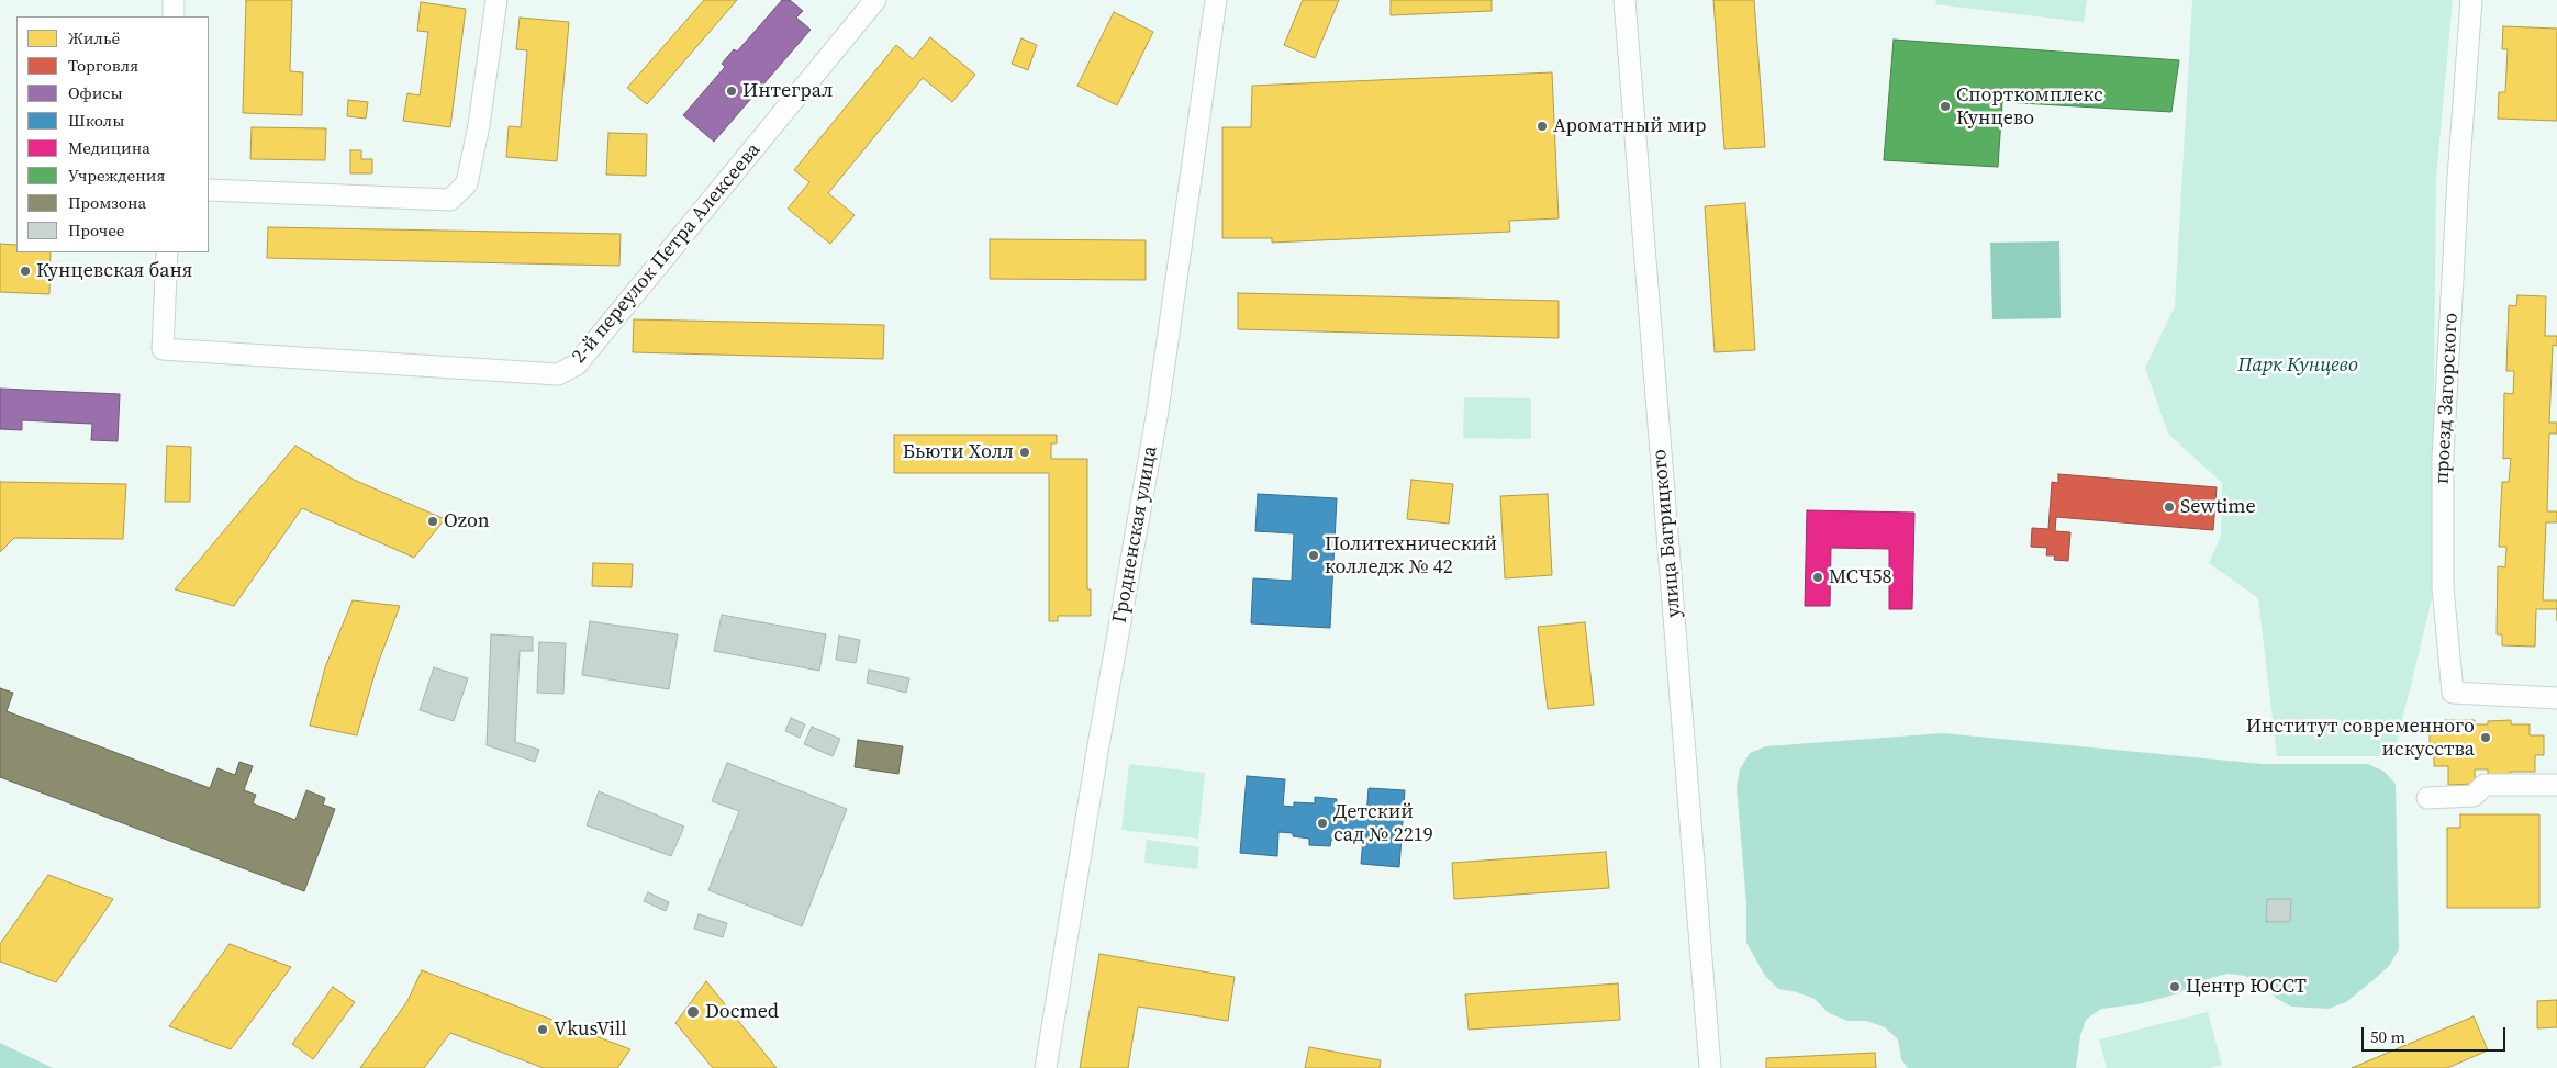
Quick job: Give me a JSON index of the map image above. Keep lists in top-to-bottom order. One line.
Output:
{"streets":{"street":["2-й переулок Петра Алексеева","проезд Загорского","улица Багрицкого","Гродненская улица"]},"parks":["Парк Кунцево"],"places":["Интеграл","Спорткомплекс Кунцево","Ароматный мир","Кунцевская баня","Бьюти Холл","Sewtime","Ozon","Политехнический колледж № 42","МСЧ58","Институт современного искусства","Детский сад № 2219","Центр ЮССТ","Docmed","VkusVill"],"legend":["Жильё","Торговля","Офисы","Школы","Медицина","Учреждения","Промзона","Прочее"],"scale_bar":"50 m"}
